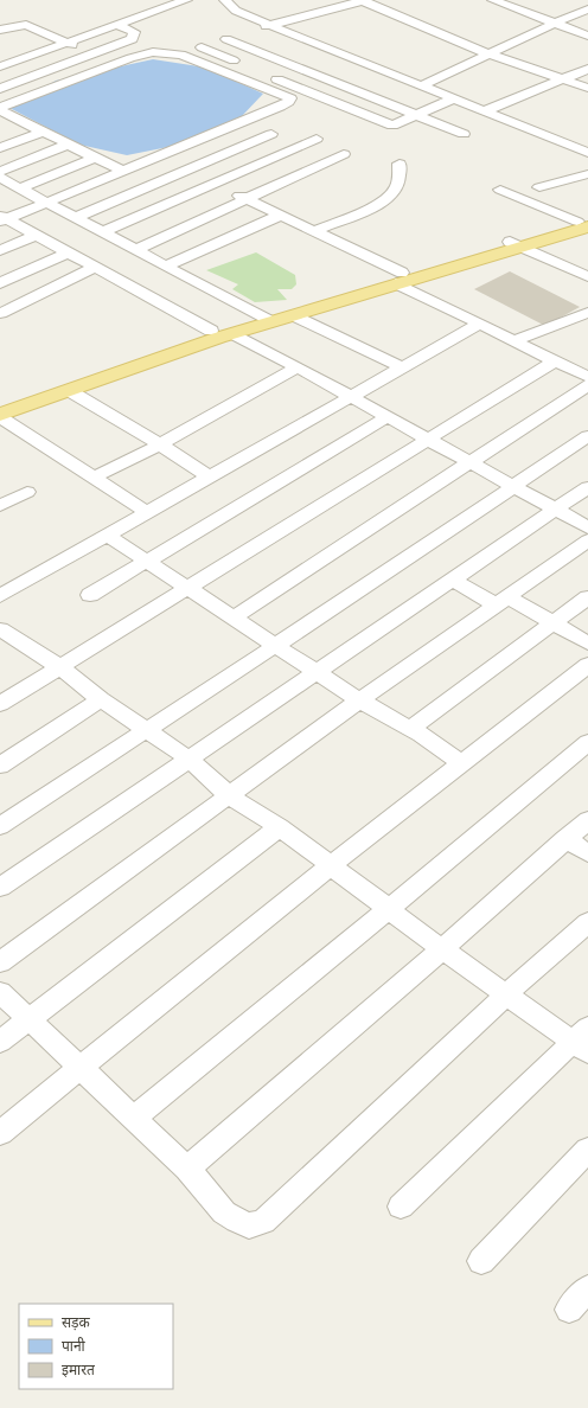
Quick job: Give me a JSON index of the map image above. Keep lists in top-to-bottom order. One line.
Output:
{"legend":["सड़क","पानी","इमारत"]}
